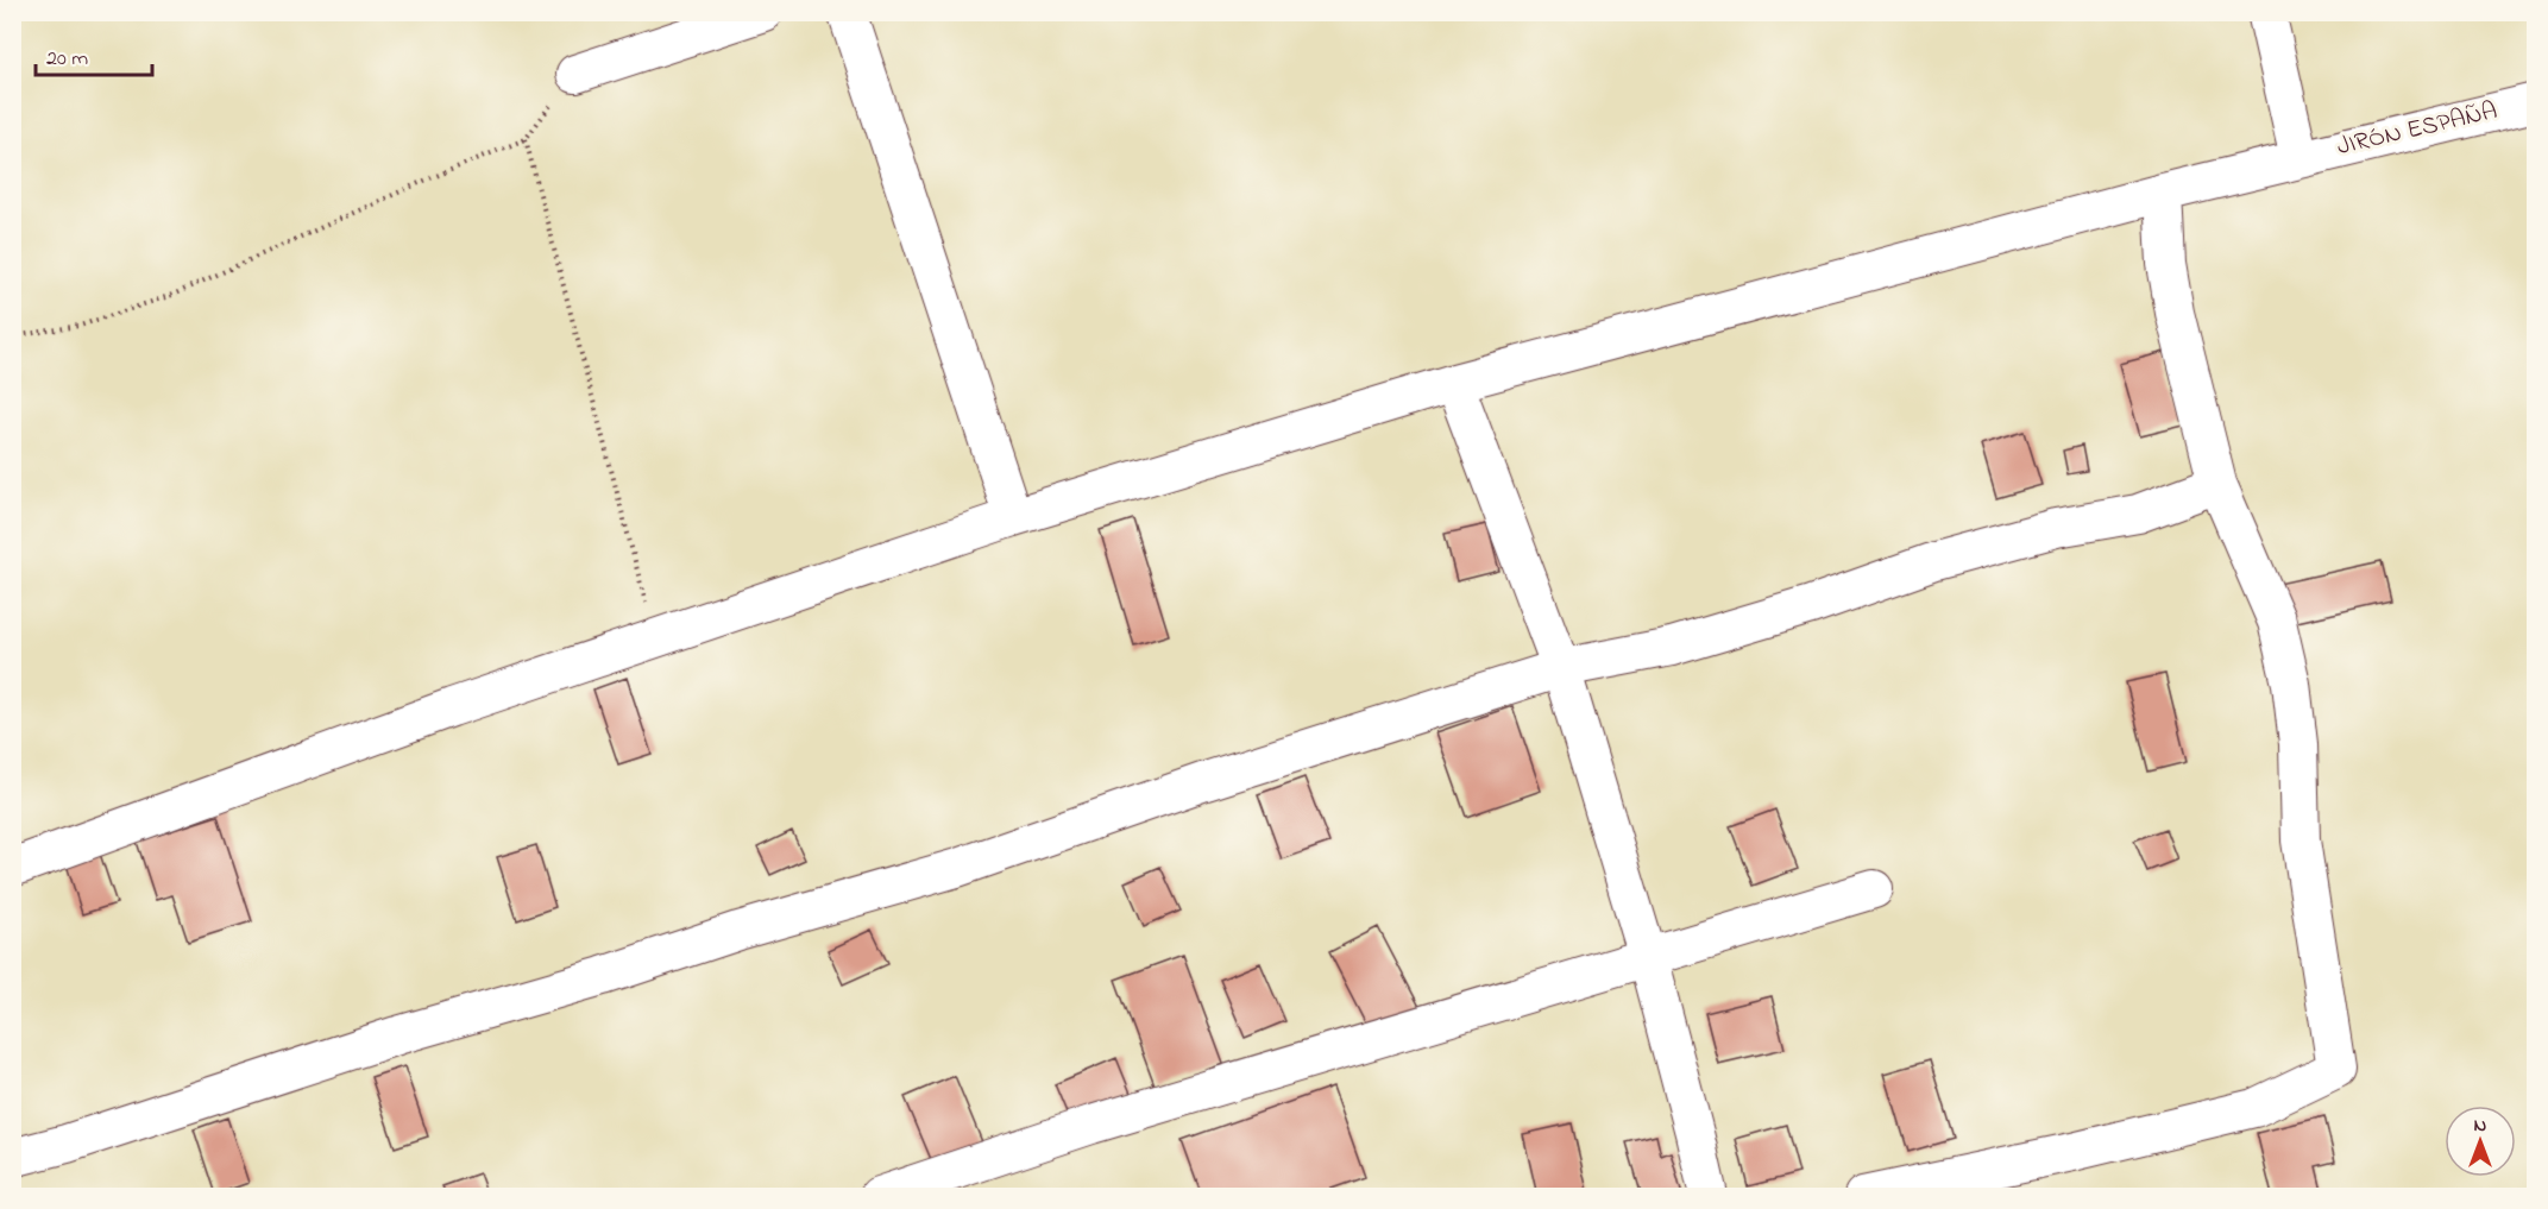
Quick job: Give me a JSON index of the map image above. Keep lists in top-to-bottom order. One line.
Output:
{"streets":{"street":["JIRÓN ESPAÑA"]},"scale_bar":"20 m","north":"top"}
